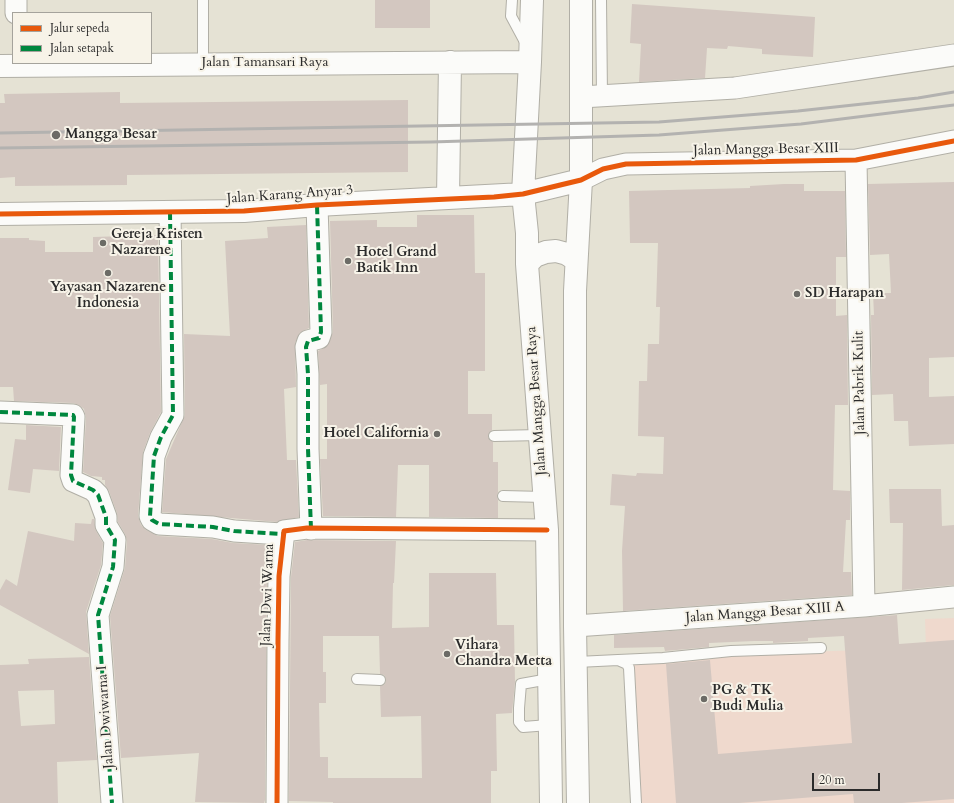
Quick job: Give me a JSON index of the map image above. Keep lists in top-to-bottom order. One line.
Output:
{"streets":{"main road":["Jalan Tamansari Raya","Jalan Karang Anyar 3","Jalan Mangga Besar Raya"],"street":["Jalan Mangga Besar XIII","Jalan Pabrik Kulit","Jalan Dwi Warna","Jalan Mangga Besar XIII A","Jalan Dwiwarna I"]},"crossings":[["Jalan Tamansari Raya","Jalan Mangga Besar Raya"],["Jalan Mangga Besar XIII","Jalan Karang Anyar 3"],["Jalan Mangga Besar XIII","Jalan Pabrik Kulit"],["Jalan Karang Anyar 3","Jalan Mangga Besar Raya"],["Jalan Pabrik Kulit","Jalan Mangga Besar XIII A"],["Jalan Mangga Besar Raya","Jalan Dwi Warna"]],"places":["Mangga Besar","Gereja Kristen Nazarene","Hotel Grand Batik Inn","Yayasan Nazarene Indonesia","SD Harapan","Hotel California","Vihara Chandra Metta","PG & TK Budi Mulia"],"legend":["Jalur sepeda","Jalan setapak"],"scale_bar":"20 m"}
